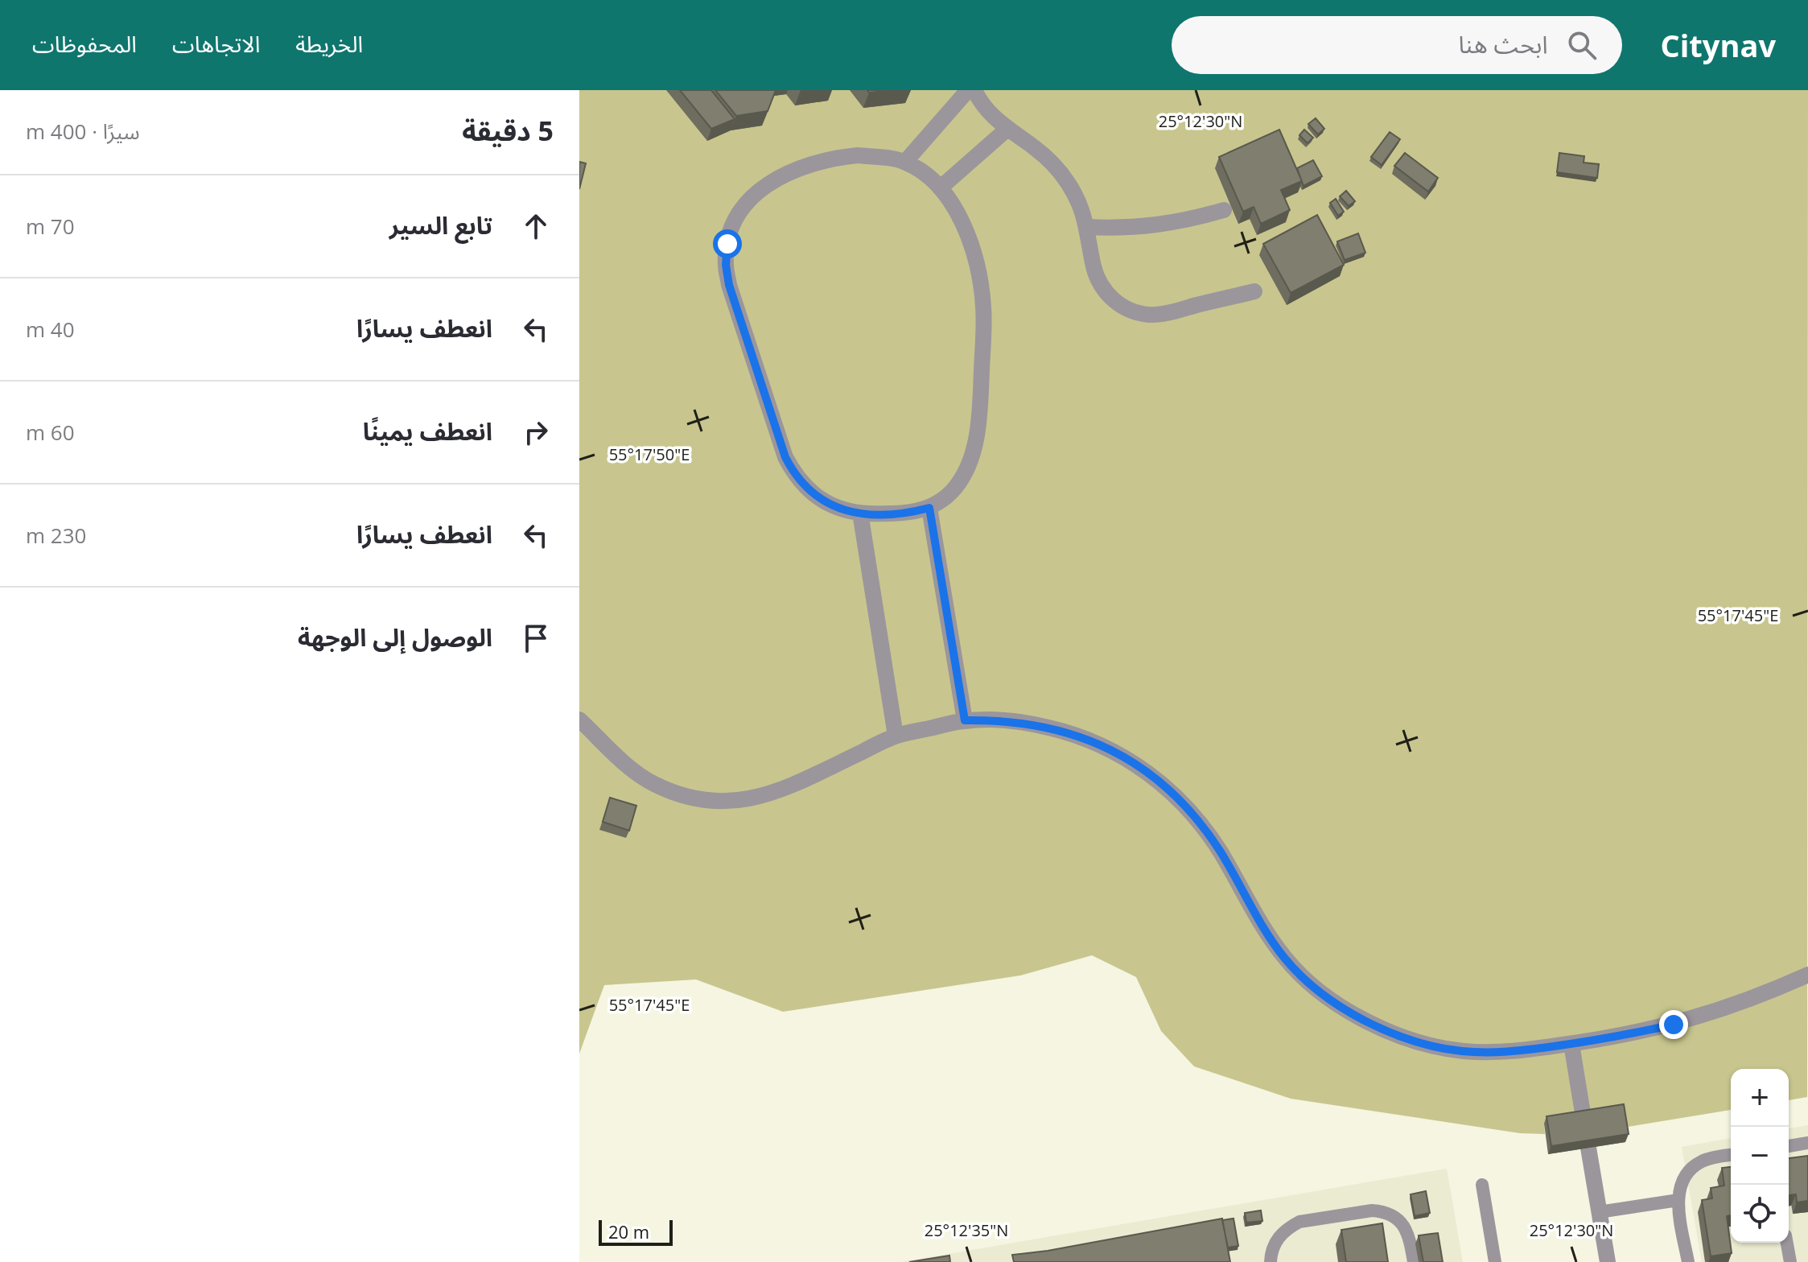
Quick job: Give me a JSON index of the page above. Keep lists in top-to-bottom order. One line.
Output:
{"scale_bar":"20 m","page":{"header":"Citynav","search":"ابحث هنا","nav":["الخريطة","الاتجاهات","المحفوظات"],"heading":["5 دقيقة","سيرًا · 400 m"],"list":[["تابع السير","70 m"],["انعطف يسارًا","40 m"],["انعطف يمينًا","60 m"],["انعطف يسارًا","230 m"],"الوصول إلى الوجهة"],"map_buttons":["+","−"],"scale":"20 m"},"coordinates":["25°12'30\"N","55°17'50\"E","55°17'45\"E","25°12'35\"N"]}
